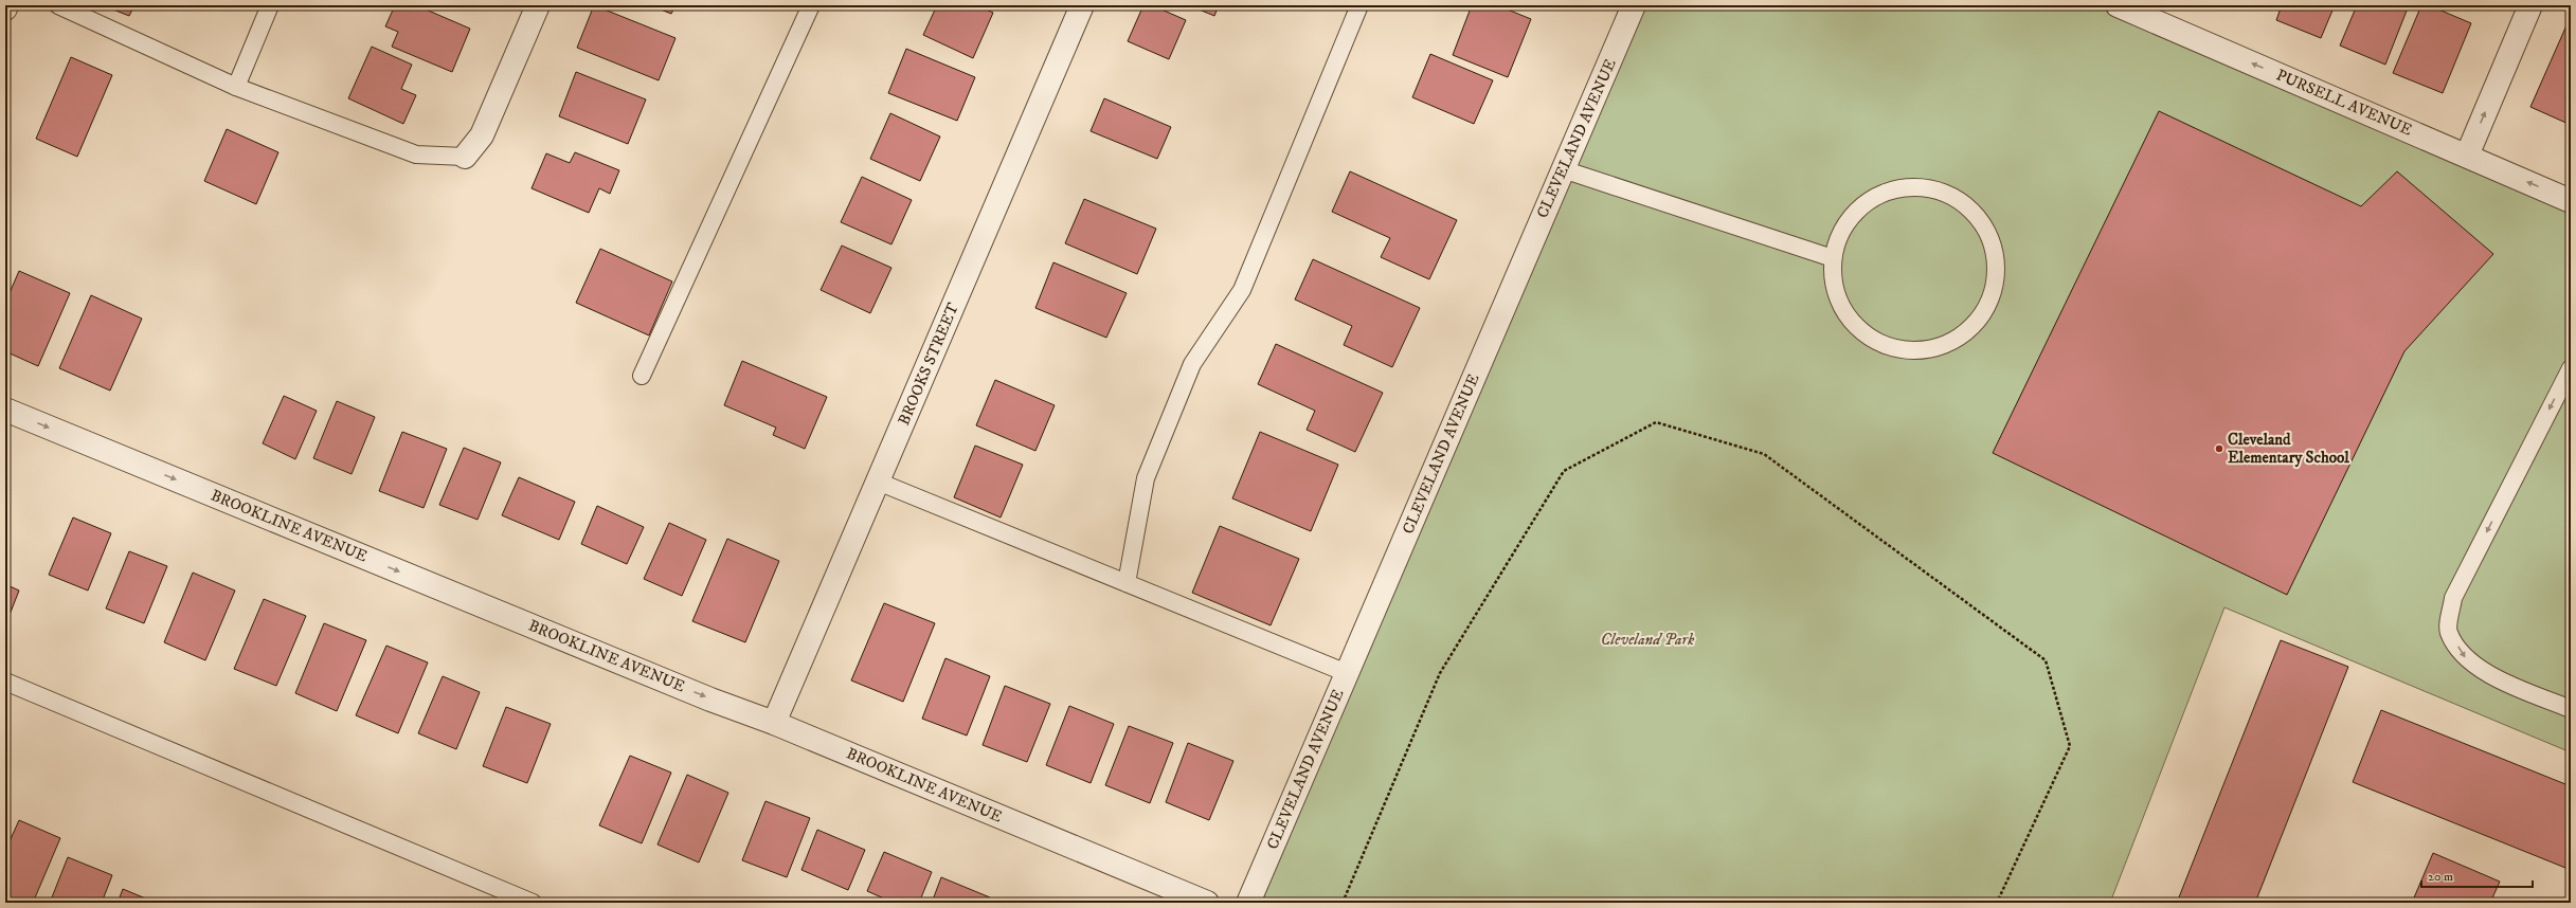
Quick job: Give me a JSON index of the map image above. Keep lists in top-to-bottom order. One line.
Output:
{"streets":{"street":["PURSELL AVENUE","CLEVELAND AVENUE","BROOKS STREET","BROOKLINE AVENUE"]},"crossings":[["BROOKS STREET","BROOKLINE AVENUE"]],"one_way":["PURSELL AVENUE","BROOKLINE AVENUE"],"parks":["Cleveland Park"],"places":["Cleveland Elementary School"],"scale_bar":"20 m"}
